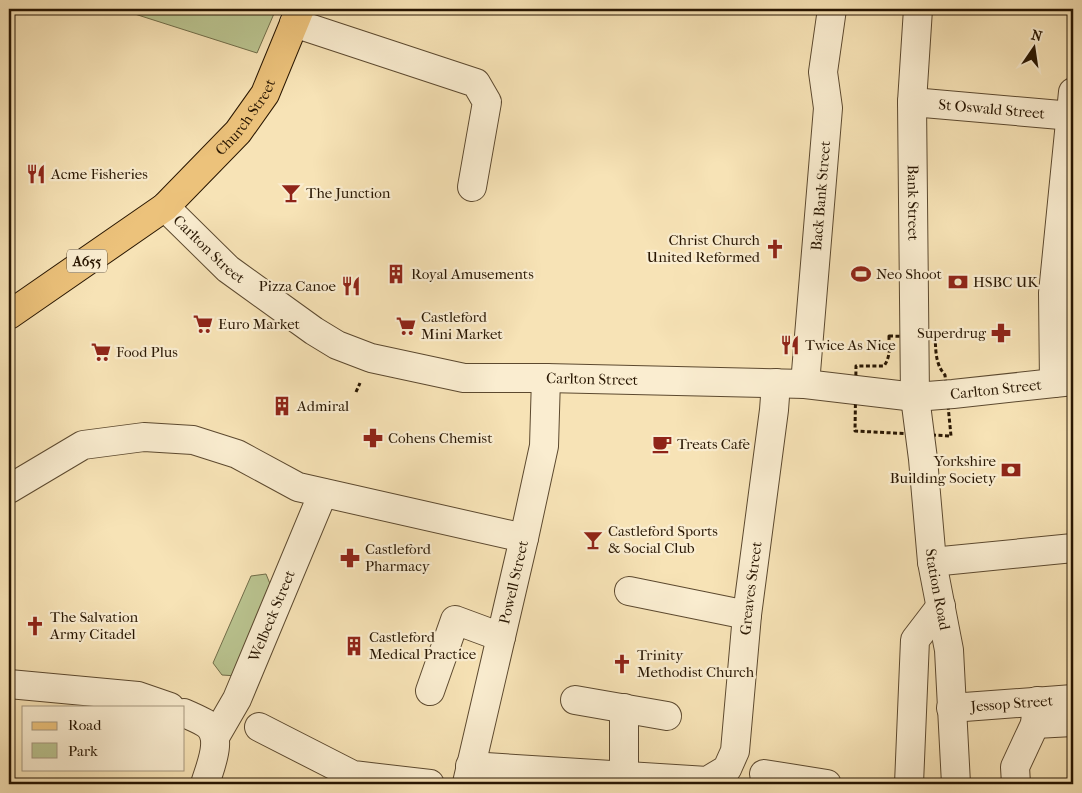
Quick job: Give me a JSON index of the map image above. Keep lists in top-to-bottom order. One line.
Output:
{"streets":{"main road":["Church Street","A655"],"street":["St Oswald Street","Back Bank Street","Bank Street","Carlton Street","Powell Street","Greaves Street","Station Road","Welbeck Street","Jessop Street"]},"crossings":[["St Oswald Street","Bank Street"],["Church Street","Carlton Street"],["Church Street","A655"],["Back Bank Street","Carlton Street"],["Bank Street","Carlton Street"],["Bank Street","Station Road"],["Carlton Street","A655"],["Carlton Street","Powell Street"],["Carlton Street","Greaves Street"],["Carlton Street","Station Road"],["Station Road","Jessop Street"]],"places":{"restaurant":["Acme Fisheries","Pizza Canoe","Twice As Nice"],"bar":["The Junction","Castleford Sports & Social Club"],"church":["Christ Church United Reformed","The Salvation Army Citadel","Trinity Methodist Church"],"building":["Royal Amusements","Admiral","Castleford Medical Practice"],"sports":["Neo Shoot"],"bank":["HSBC UK","Yorkshire Building Society"],"supermarket":["Euro Market","Castleford Mini Market","Food Plus"],"pharmacy":["Superdrug","Cohens Chemist","Castleford Pharmacy"],"cafe":["Treats Cafe"]},"legend":["Road","Park"],"north":"top"}
